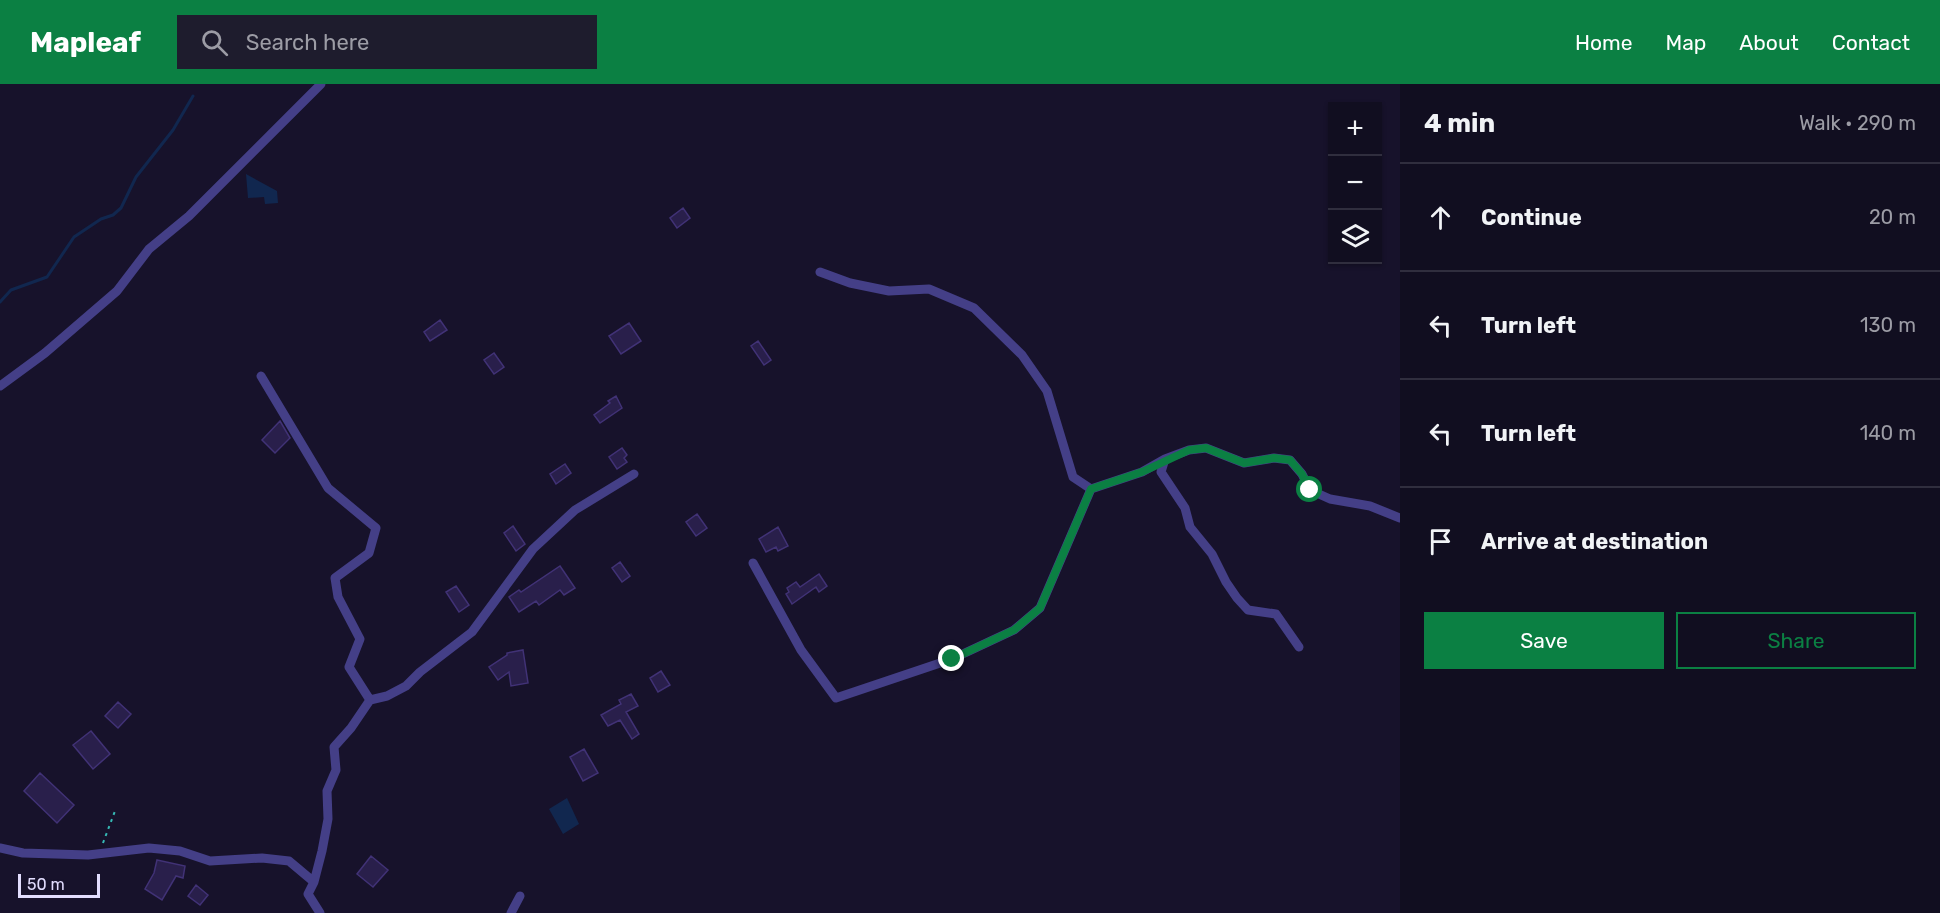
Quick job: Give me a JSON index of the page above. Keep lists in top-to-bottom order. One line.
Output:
{"scale_bar":"50 m","page":{"header":"Mapleaf","search":"Search here","nav":["Home","Map","About","Contact"],"heading":["4 min","Walk · 290 m"],"map_buttons":["+","−"],"list":[["Continue","20 m"],["Turn left","130 m"],["Turn left","140 m"],"Arrive at destination"],"buttons":["Save","Share"],"scale":"50 m"}}
